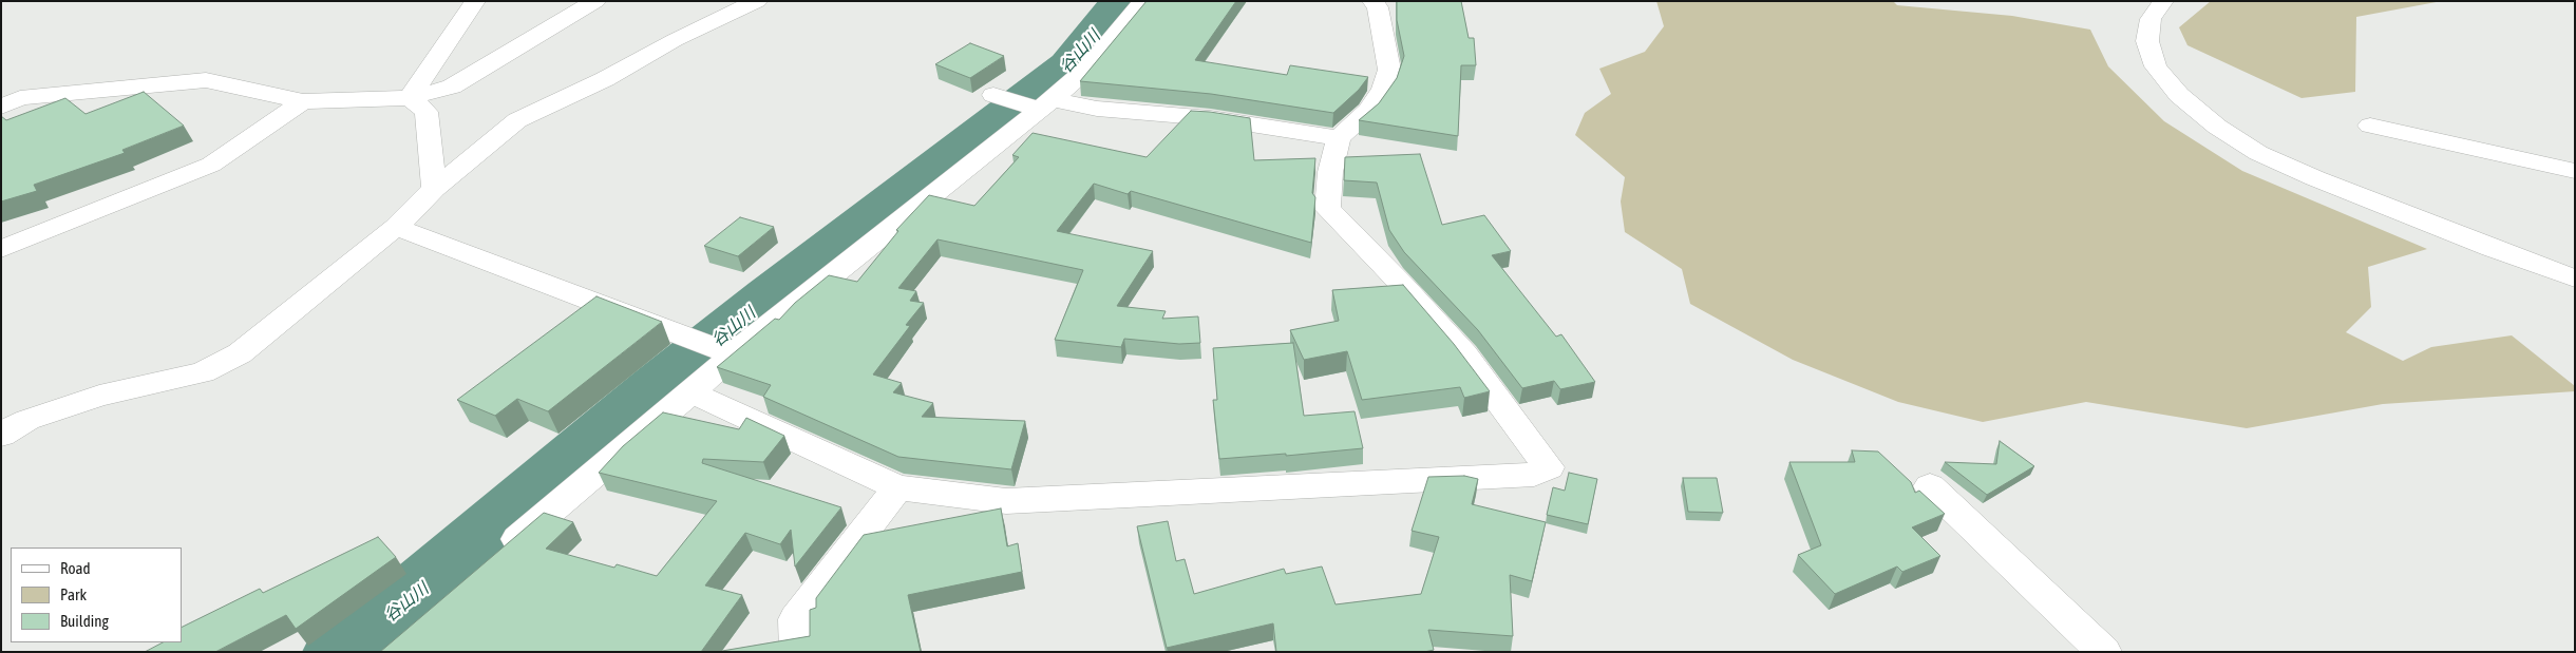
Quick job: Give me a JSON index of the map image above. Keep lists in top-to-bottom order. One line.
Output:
{"water":["谷山川"],"legend":["Road","Park","Building"]}
